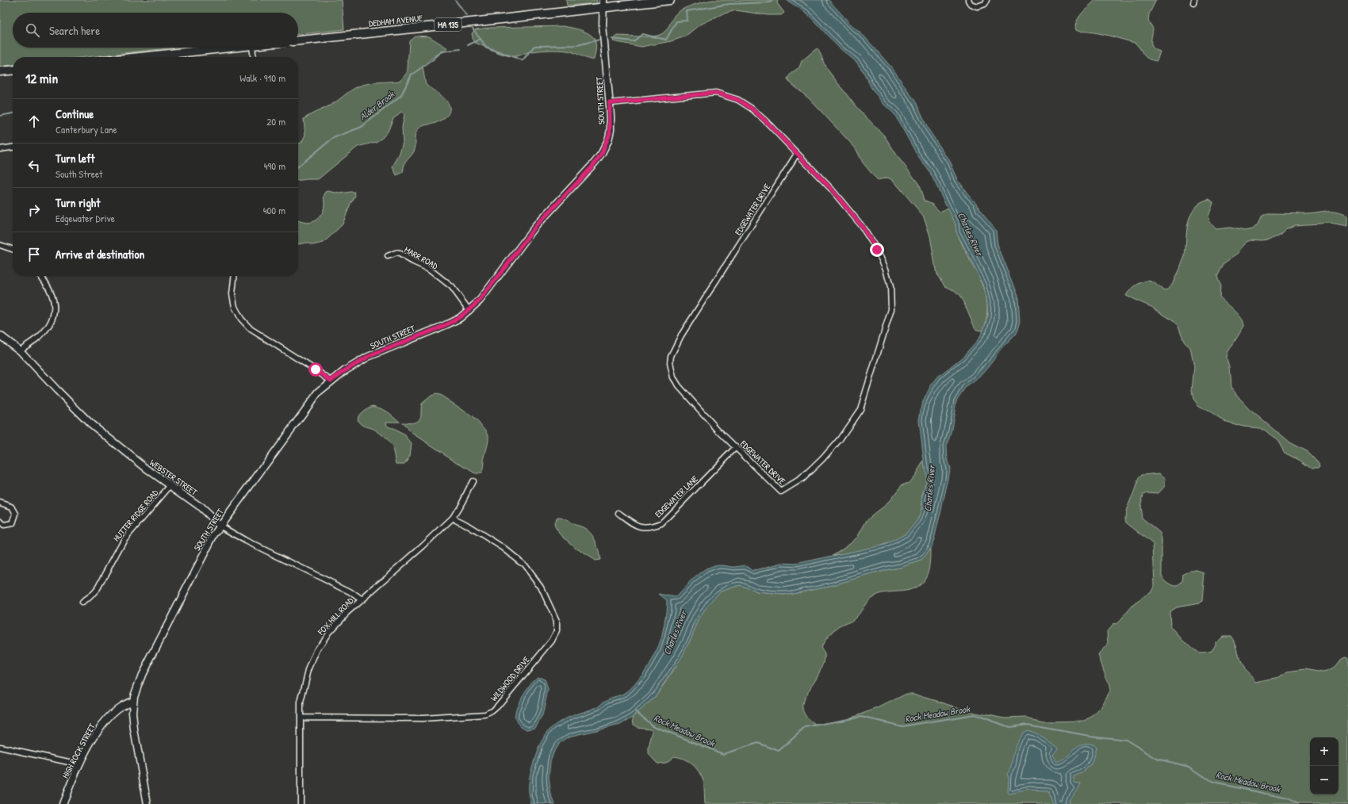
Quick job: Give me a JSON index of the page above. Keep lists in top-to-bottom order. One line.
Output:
{"streets":{"main road":["DEDHAM AVENUE","MA 135"],"street":["SOUTH STREET","EDGEWATER DRIVE","MARR ROAD","WEBSTER STREET","EDGEWATER LANE","HUTTER RIDGE ROAD","FOX HILL ROAD","WILDWOOD DRIVE","HIGH ROCK STREET"]},"crossings":[["DEDHAM AVENUE","SOUTH STREET"],["SOUTH STREET","EDGEWATER DRIVE"],["SOUTH STREET","MARR ROAD"],["SOUTH STREET","WEBSTER STREET"],["SOUTH STREET","HIGH ROCK STREET"],["EDGEWATER DRIVE","EDGEWATER LANE"],["WEBSTER STREET","HUTTER RIDGE ROAD"],["WEBSTER STREET","FOX HILL ROAD"],["FOX HILL ROAD","WILDWOOD DRIVE"]],"water":["Alder Brook","Charles River","Rock Meadow Brook"],"page":{"search":"Search here","heading":["12 min","Walk · 910 m"],"list":[["Continue","Canterbury Lane","20 m"],["Turn left","South Street","490 m"],["Turn right","Edgewater Drive","400 m"],"Arrive at destination"],"map_buttons":["+","−"]}}
